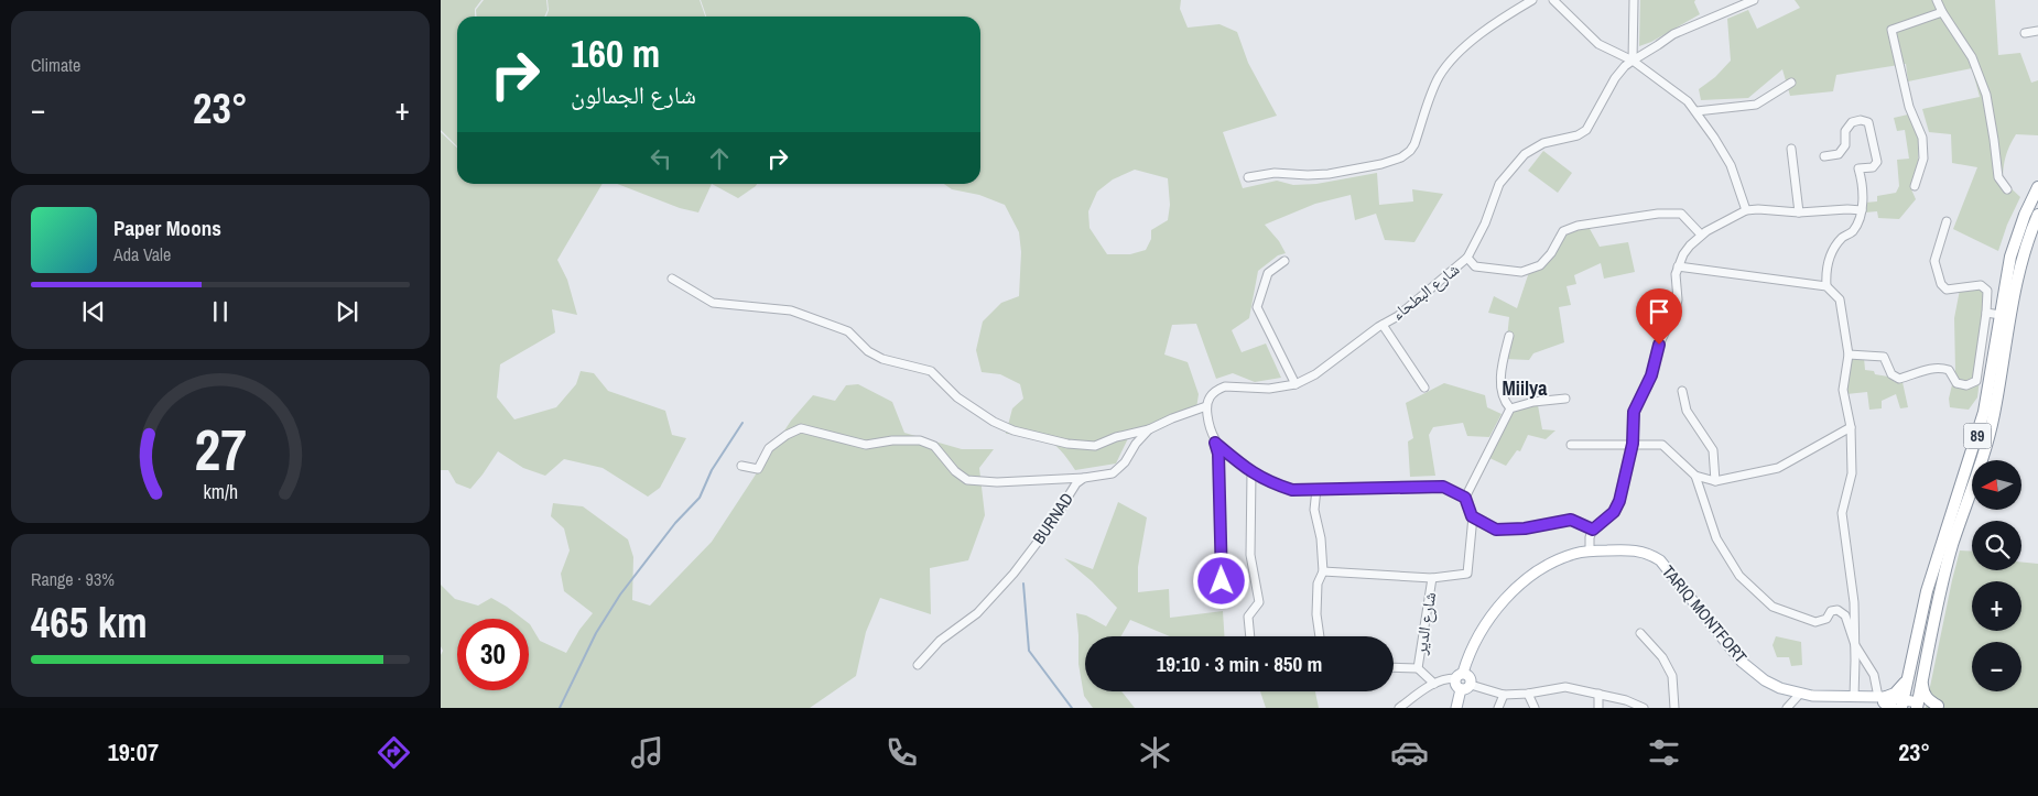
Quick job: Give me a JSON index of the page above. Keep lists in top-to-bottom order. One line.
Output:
{"streets":{"highway":["89"],"main road":["TARIQ MONTFORT"],"street":["شارع البطحاء","BURNAD","شارع الدير"]},"crossings":[["شارع البطحاء","BURNAD"],["89","TARIQ MONTFORT"]],"districts":["Miilya"],"north":"left","page":{"tile":["Climate",["Range · 93%","465 km"]],"turn":["160 m","شارع الجمالون"],"heat":["−","23°","+"],"song":["Paper Moons","Ada Vale"],"map_buttons":["+","−"],"limit":"30","trip":"19:10 · 3 min · 850 m","tabs":["19:07","23°"],"gauge":["27","km/h"]}}
